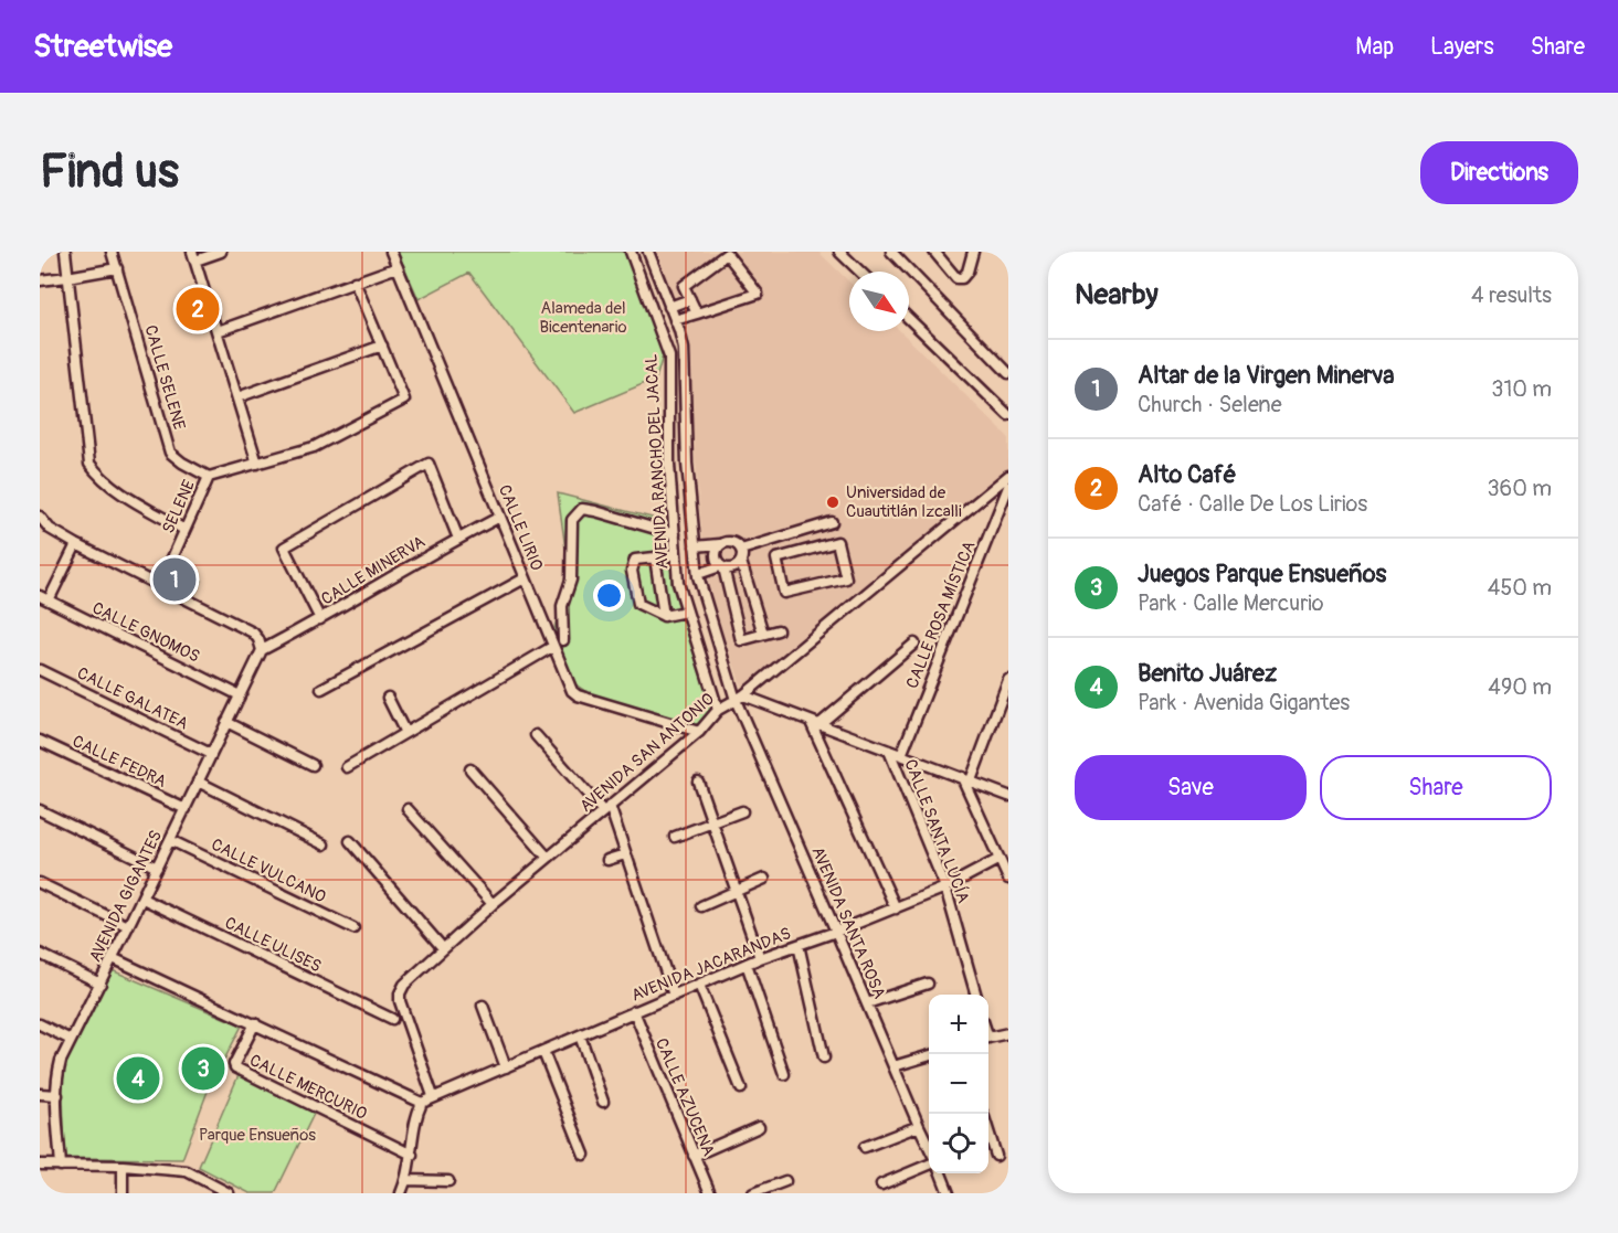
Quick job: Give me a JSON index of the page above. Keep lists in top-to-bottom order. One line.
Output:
{"streets":{"street":["CALLE SELENE","AVENIDA RANCHO DEL JACAL","SELENE","CALLE LIRIO","CALLE MINERVA","CALLE ROSA MÍSTICA","CALLE GNOMOS","CALLE GALATEA","AVENIDA SAN ANTONIO","CALLE FEDRA","CALLE SANTA LUCÍA","CALLE VULCANO","AVENIDA GIGANTES","AVENIDA SANTA ROSA","CALLE ULISES","AVENIDA JACARANDAS","CALLE MERCURIO","CALLE AZUCENA"]},"crossings":[["CALLE SELENE","SELENE"],["AVENIDA RANCHO DEL JACAL","AVENIDA SAN ANTONIO"],["AVENIDA RANCHO DEL JACAL","AVENIDA SANTA ROSA"],["CALLE LIRIO","CALLE MINERVA"],["CALLE LIRIO","AVENIDA SAN ANTONIO"],["CALLE MINERVA","AVENIDA GIGANTES"],["CALLE GNOMOS","AVENIDA GIGANTES"],["CALLE GALATEA","AVENIDA GIGANTES"],["AVENIDA SAN ANTONIO","AVENIDA SANTA ROSA"],["AVENIDA SAN ANTONIO","AVENIDA JACARANDAS"],["CALLE FEDRA","AVENIDA GIGANTES"],["CALLE SANTA LUCÍA","AVENIDA JACARANDAS"],["CALLE VULCANO","AVENIDA GIGANTES"],["AVENIDA GIGANTES","CALLE ULISES"],["AVENIDA GIGANTES","CALLE MERCURIO"],["AVENIDA SANTA ROSA","AVENIDA JACARANDAS"],["AVENIDA JACARANDAS","CALLE MERCURIO"],["AVENIDA JACARANDAS","CALLE AZUCENA"]],"parks":["Alameda del Bicentenario","Parque Ensueños"],"places":["Universidad de Cuautitlán Izcalli"],"north":"bottom right","page":{"header":"Streetwise","nav":["Map","Layers","Share"],"buttons":["Directions",["Save","Share"]],"title":"Find us","heading":["Nearby","4 results"],"pins":["2","1","3","4"],"list":[{"mark":"1","name":"Altar de la Virgen Minerva","note":"Church · Selene","value":"310 m"},{"mark":"2","name":"Alto Café","note":"Café · Calle De Los Lirios","value":"360 m"},{"mark":"3","name":"Juegos Parque Ensueños","note":"Park · Calle Mercurio","value":"450 m"},{"mark":"4","name":"Benito Juárez","note":"Park · Avenida Gigantes","value":"490 m"}],"map_buttons":["+","−"]}}
